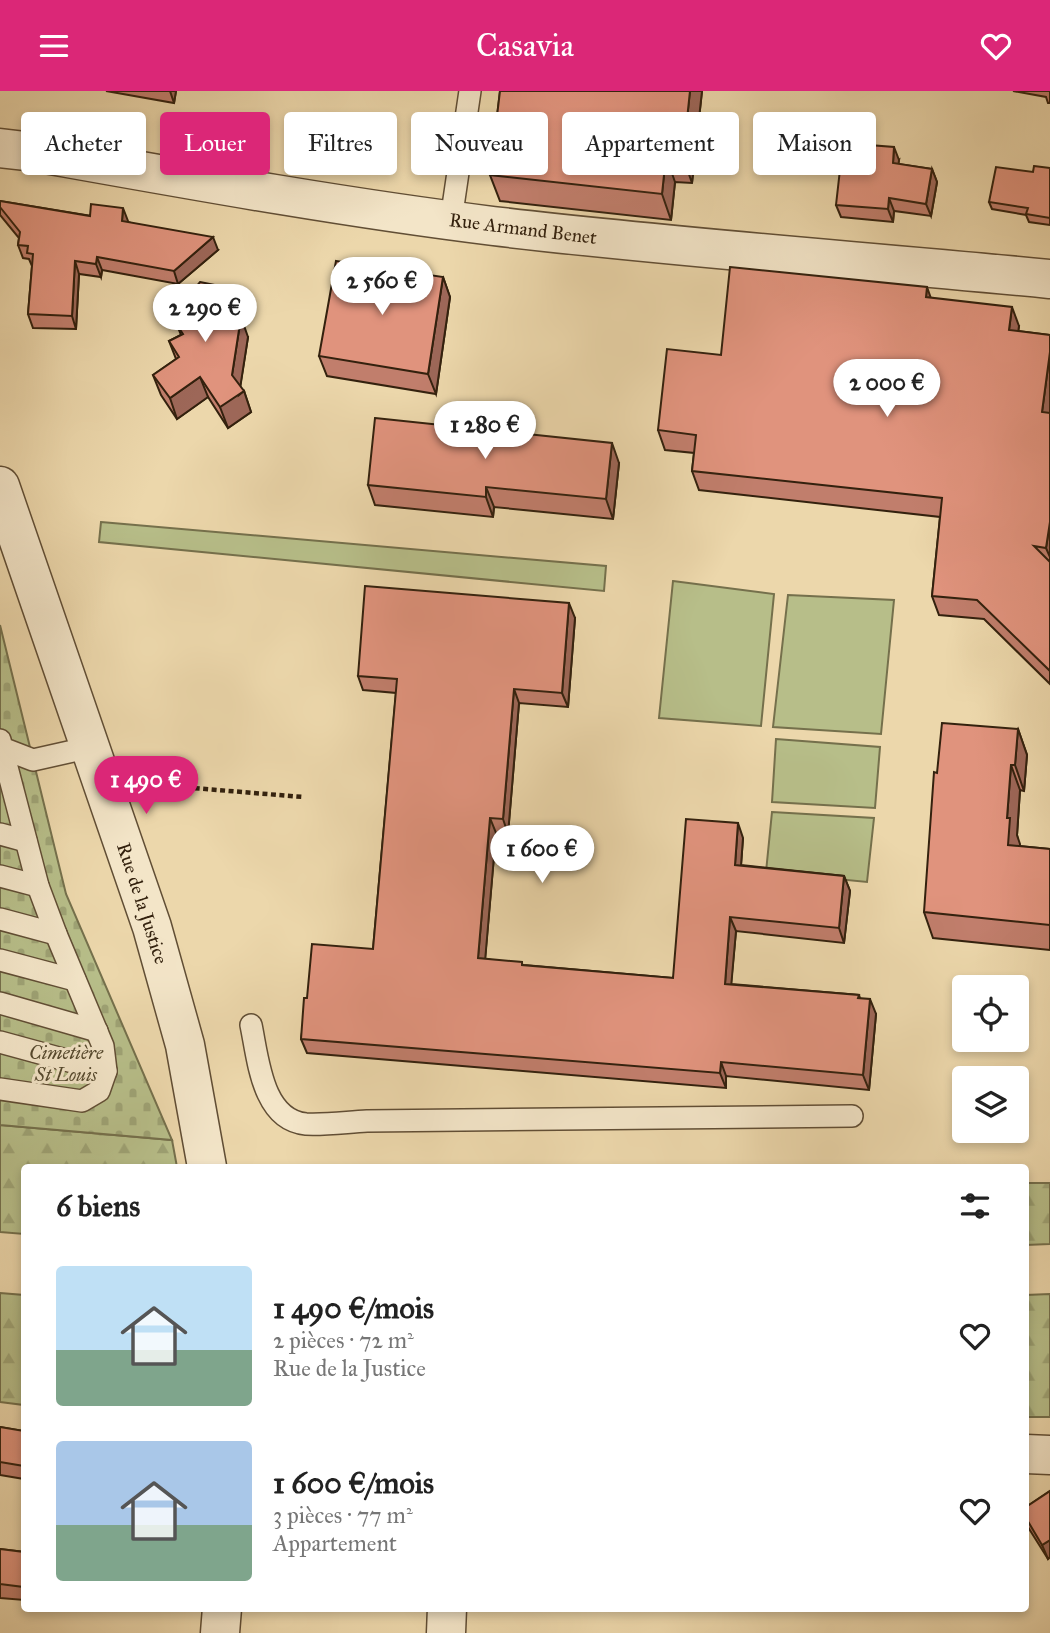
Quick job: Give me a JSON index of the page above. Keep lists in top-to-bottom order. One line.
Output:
{"streets":{"street":["Rue Armand Benet","Rue de la Justice"]},"parks":["Cimetière St Louis"],"page":{"header":"Casavia","chip":["Acheter","Louer","Filtres","Nouveau","Appartement","Maison"],"price":["2 560 €","2 290 €","2 000 €","1 280 €","1 490 €","1 600 €"],"heading":"6 biens","list":[{"name":"1 490 €/mois","note":"2 pièces · 72 m² · Rue de la Justice"},{"name":"1 600 €/mois","note":"3 pièces · 77 m² · Appartement"}]}}
